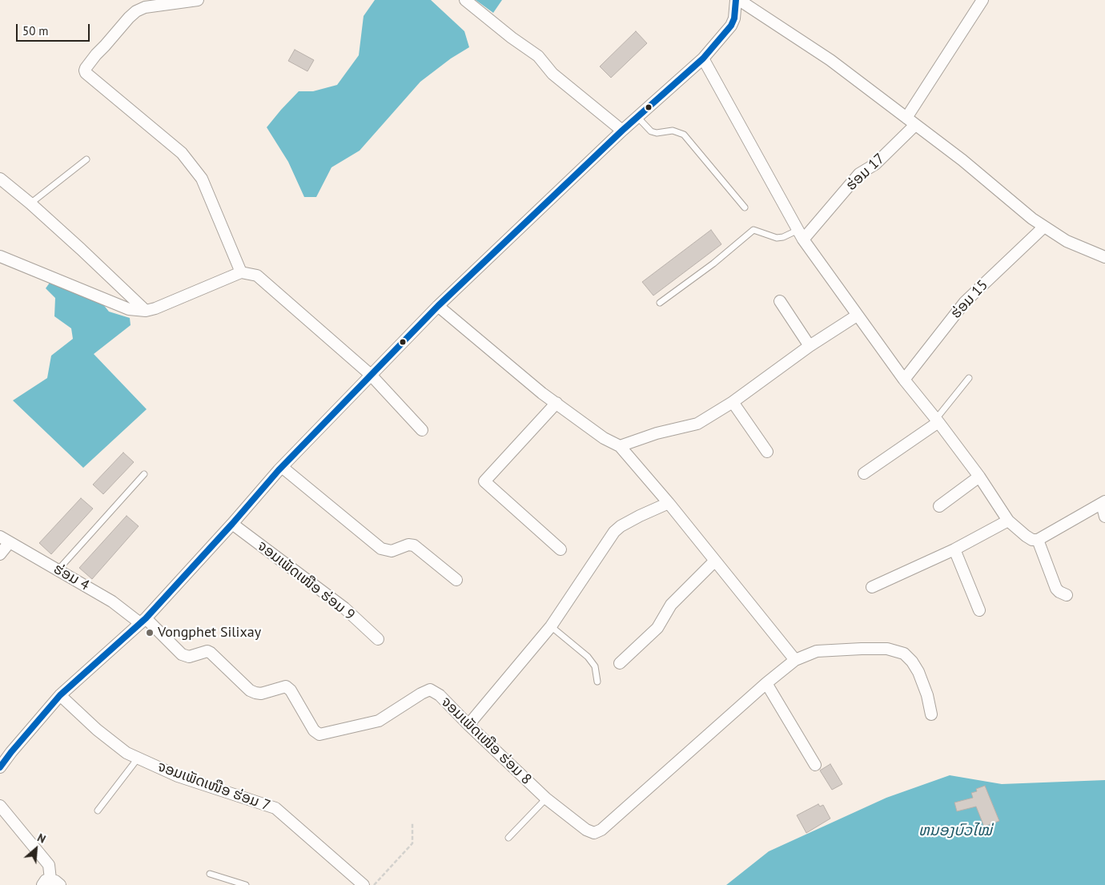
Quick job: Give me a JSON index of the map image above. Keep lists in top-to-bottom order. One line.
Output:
{"streets":{"street":["ຮ່ອມ 17","ຮ່ອມ 15","ຮ່ອມ 4","ຈອມເພັດເໜືອ ຮ່ອມ 9","ຈອມເພັດເໜືອ ຮ່ອມ 8","ຈອມເພັດເໜືອ ຮ່ອມ 7"]},"crossings":[["ຮ່ອມ 4","ຈອມເພັດເໜືອ ຮ່ອມ 8"]],"water":["ຫນອງບົວໄໝ່"],"places":["Vongphet Silixay"],"scale_bar":"50 m","north":"top right"}
